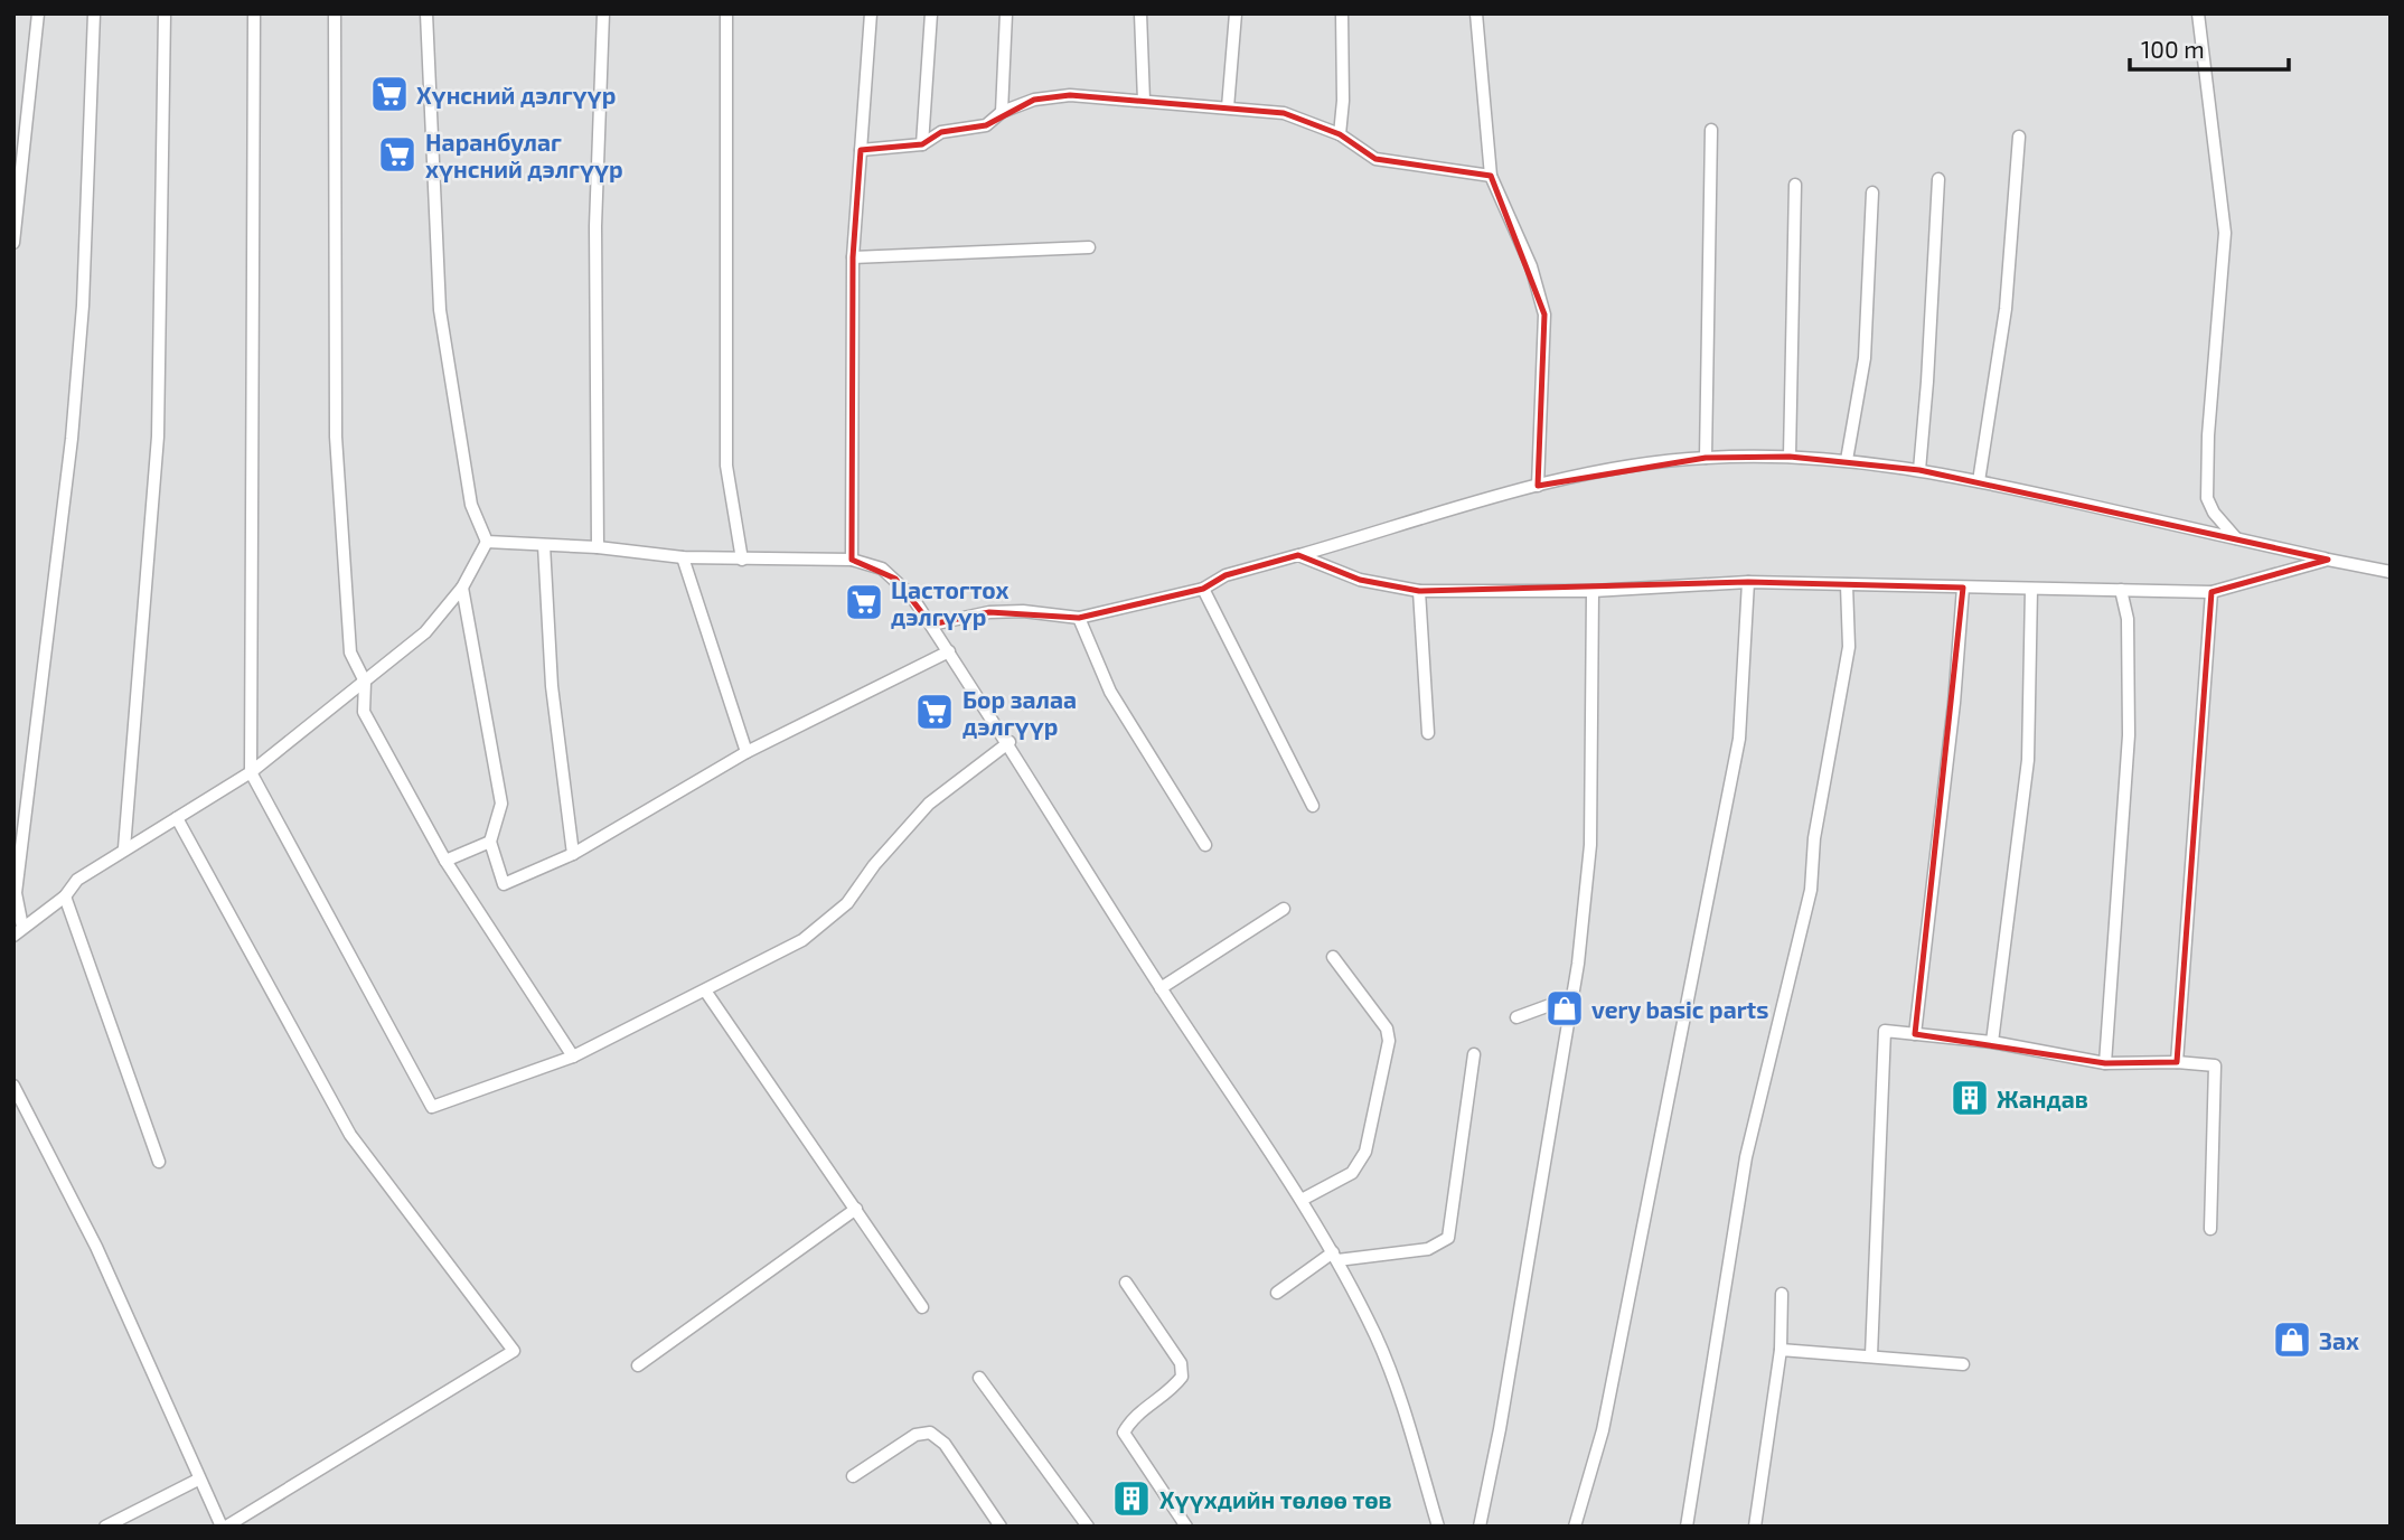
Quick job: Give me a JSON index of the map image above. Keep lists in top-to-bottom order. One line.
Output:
{"places":{"supermarket":["Хүнсний дэлгүүр","Наранбулаг хүнсний дэлгүүр","Цастогтох дэлгүүр","Бор залаа дэлгүүр"],"shop":["very basic parts","Зах"],"building":["Жандав","Хүүхдийн төлөө төв"]},"scale_bar":"100 m"}
